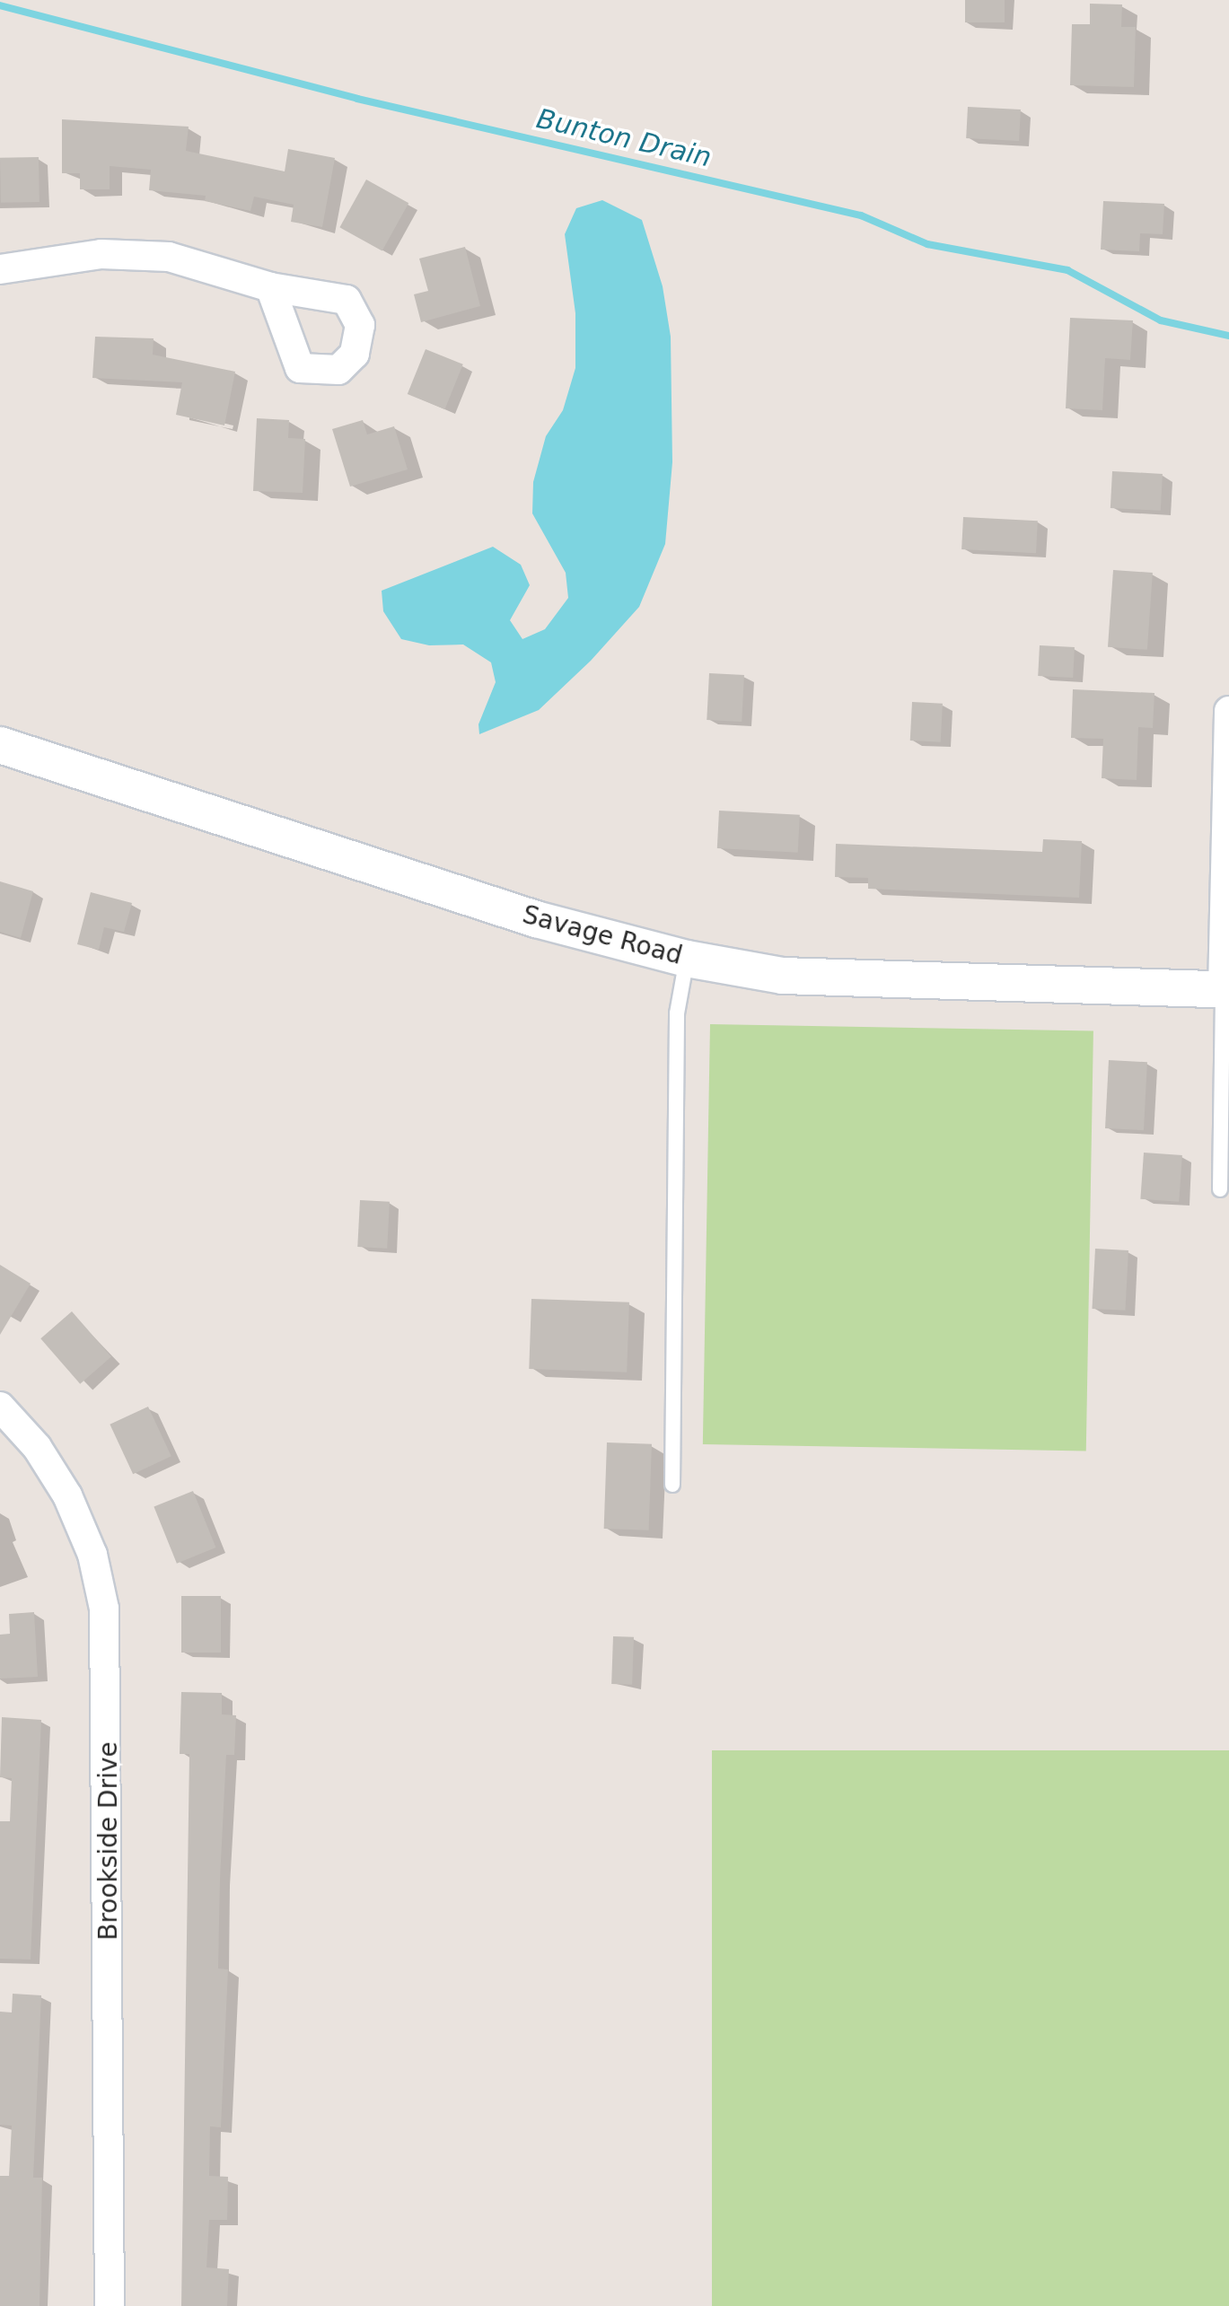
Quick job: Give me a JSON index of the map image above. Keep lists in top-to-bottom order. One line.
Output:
{"streets":{"street":["Savage Road","Brookside Drive"]},"water":["Bunton Drain"]}
